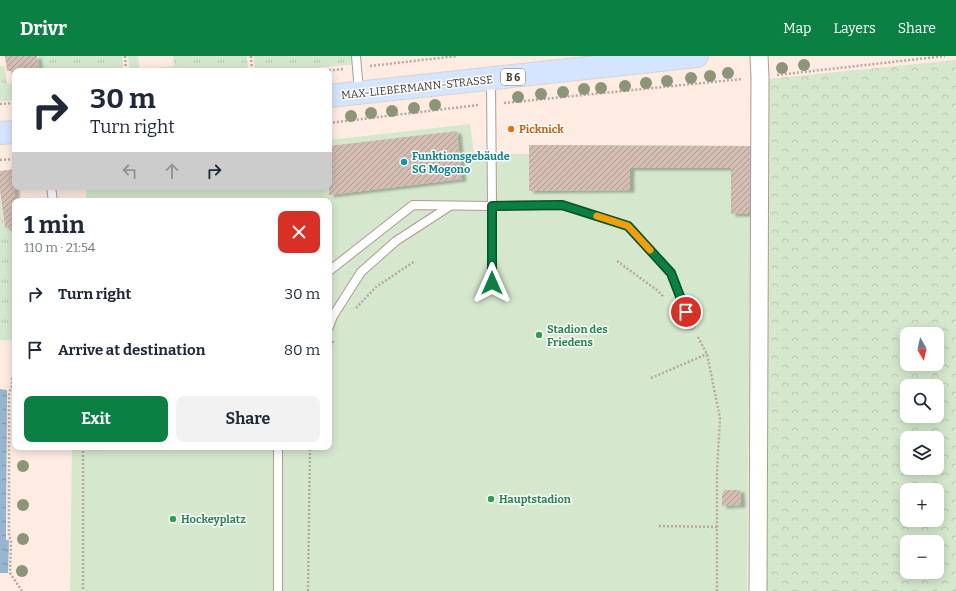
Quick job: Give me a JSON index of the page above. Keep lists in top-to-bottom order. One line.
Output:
{"streets":{"main road":["B 6","MAX-LIEBERMANN-STRASSE"]},"places":["Picknick","Funktionsgebäude SG Mogono","Stadion des Friedens","Hauptstadion","Hockeyplatz"],"north":"bottom","page":{"header":"Drivr","nav":["Map","Layers","Share"],"turn":["30 m","Turn right"],"heading":["1 min","110 m · 21:54"],"list":[{"name":"Turn right","value":"30 m"},{"name":"Arrive at destination","value":"80 m"}],"map_buttons":["+","−"],"buttons":["Exit","Share"]}}
